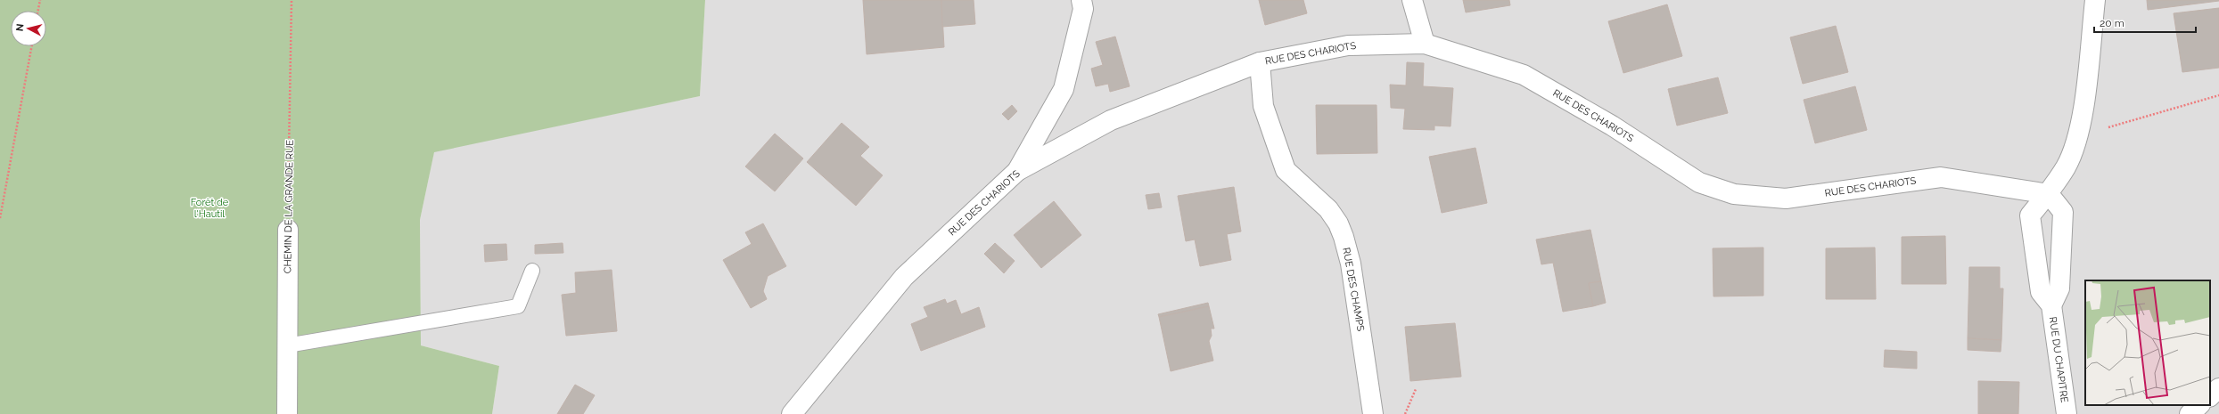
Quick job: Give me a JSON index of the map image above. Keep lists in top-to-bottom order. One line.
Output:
{"streets":{"street":["RUE DES CHARIOTS","CHEMIN DE LA GRANDE RUE","RUE DES CHAMPS","RUE DU CHAPITRE"]},"crossings":[["RUE DES CHARIOTS","RUE DES CHAMPS"],["RUE DES CHARIOTS","RUE DU CHAPITRE"]],"parks":["Forêt de l'Hautil"],"scale_bar":"20 m","north":"left"}
